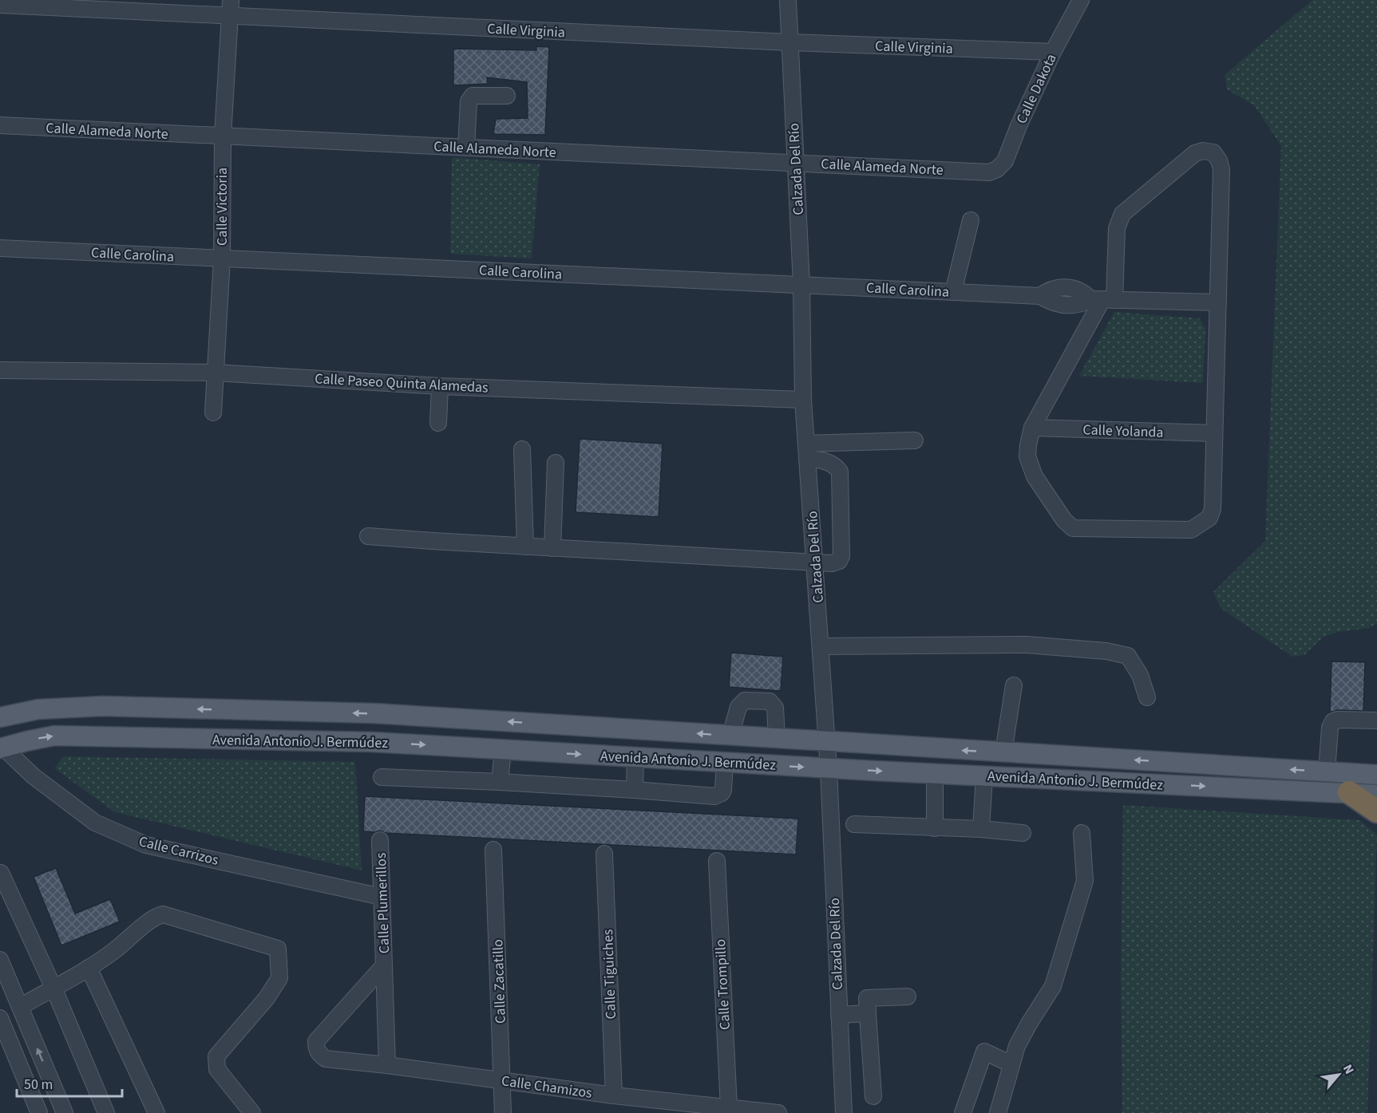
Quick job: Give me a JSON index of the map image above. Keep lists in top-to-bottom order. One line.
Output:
{"streets":{"main road":["Avenida Antonio J. Bermúdez"],"street":["Calle Virginia","Calle Dakota","Calle Alameda Norte","Calzada Del Río","Calle Victoria","Calle Carolina","Calle Paseo Quinta Alamedas","Calle Yolanda","Calle Carrizos","Calle Plumerillos","Calle Tiguiches","Calle Zacatillo","Calle Trompillo","Calle Chamizos"]},"crossings":[["Calle Virginia","Calle Dakota"],["Calle Virginia","Calzada Del Río"],["Calle Virginia","Calle Victoria"],["Calle Dakota","Calle Alameda Norte"],["Calle Alameda Norte","Calzada Del Río"],["Calle Alameda Norte","Calle Victoria"],["Calzada Del Río","Calle Carolina"],["Calzada Del Río","Calle Paseo Quinta Alamedas"],["Calzada Del Río","Avenida Antonio J. Bermúdez"],["Calle Victoria","Calle Carolina"],["Calle Victoria","Calle Paseo Quinta Alamedas"],["Avenida Antonio J. Bermúdez","Calle Carrizos"],["Calle Carrizos","Calle Plumerillos"],["Calle Plumerillos","Calle Chamizos"],["Calle Tiguiches","Calle Chamizos"],["Calle Zacatillo","Calle Chamizos"],["Calle Trompillo","Calle Chamizos"]],"scale_bar":"50 m","north":"top right"}
